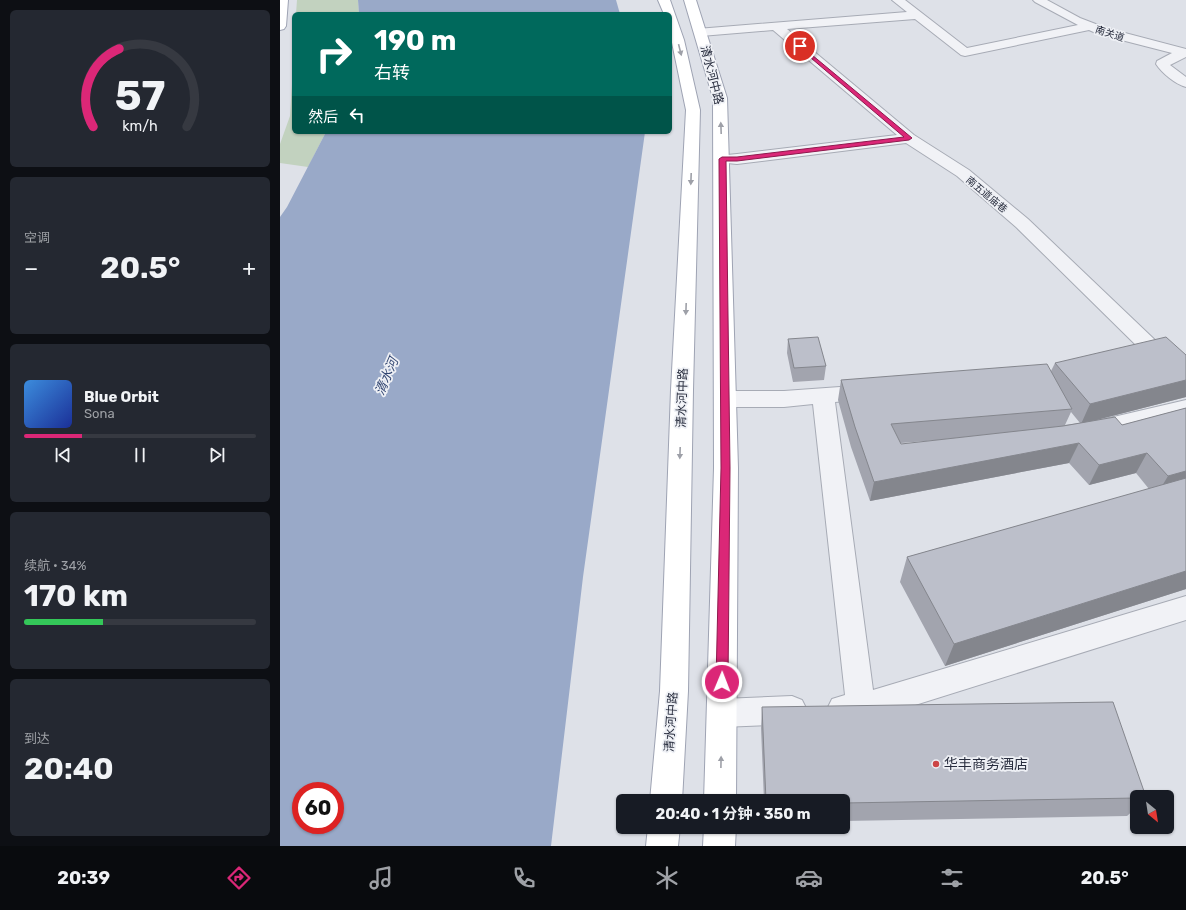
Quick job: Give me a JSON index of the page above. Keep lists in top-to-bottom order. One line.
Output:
{"streets":{"main road":["清水河中路"],"street":["南关道","南五道庙巷"]},"water":["清水河"],"places":["华丰商务酒店"],"north":"bottom right","page":{"turn":["190 m","右转"],"then":"然后","tile":["空调",["续航 · 34%","170 km"],["到达","20:40"]],"heat":["−","20.5°","+"],"song":["Blue Orbit","Sona"],"limit":"60","trip":"20:40 · 1 分钟 · 350 m","tabs":["20:39","20.5°"],"gauge":["57","km/h"]}}
